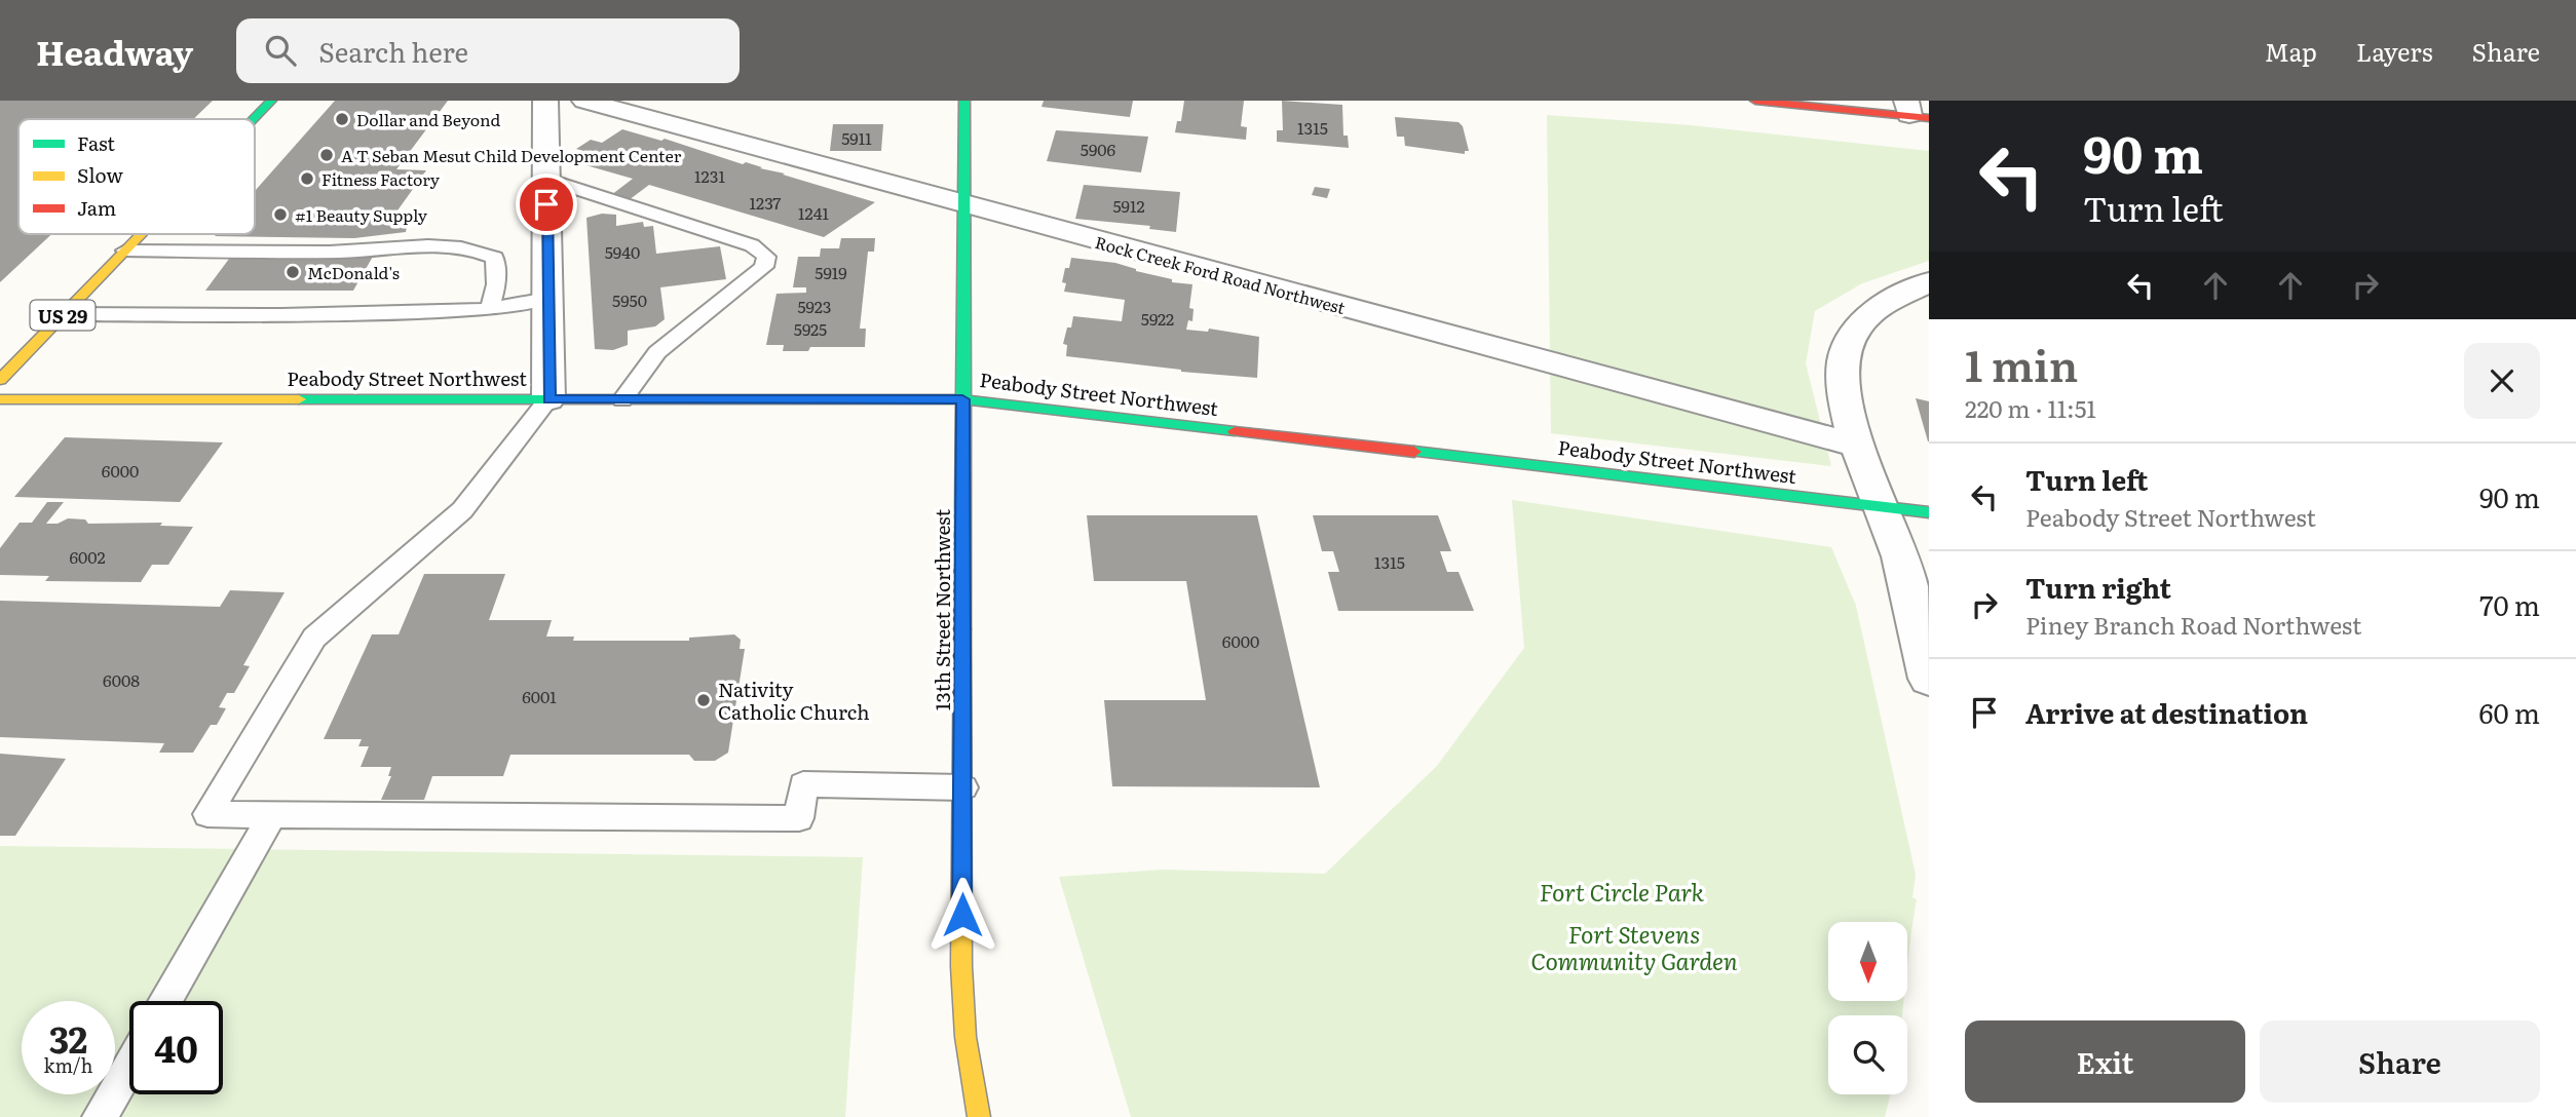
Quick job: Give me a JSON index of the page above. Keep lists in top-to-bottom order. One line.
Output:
{"streets":{"main road":["US 29","Peabody Street Northwest","13th Street Northwest"],"street":["Rock Creek Ford Road Northwest"]},"crossings":[["Rock Creek Ford Road Northwest","13th Street Northwest"],["Peabody Street Northwest","13th Street Northwest"]],"parks":["Fort Circle Park","Fort Stevens Community Garden"],"places":["Dollar and Beyond","A T Seban Mesut Child Development Center","Fitness Factory","#1 Beauty Supply","McDonald's","Nativity Catholic Church"],"house_numbers":["1315","5911","5906","1231","1237","5912","1241","5940","5919","5950","5923","5922","5925","6000","6002","1315","6000","6008","6001"],"legend":["Fast","Slow","Jam"],"north":"bottom","page":{"header":"Headway","search":"Search here","nav":["Map","Layers","Share"],"turn":["90 m","Turn left"],"heading":["1 min","220 m · 11:51"],"list":[{"name":"Turn left","note":"Peabody Street Northwest","value":"90 m"},{"name":"Turn right","note":"Piney Branch Road Northwest","value":"70 m"},{"name":"Arrive at destination","value":"60 m"}],"speed":"32 km/h","limit":"40","buttons":["Exit","Share"]}}
